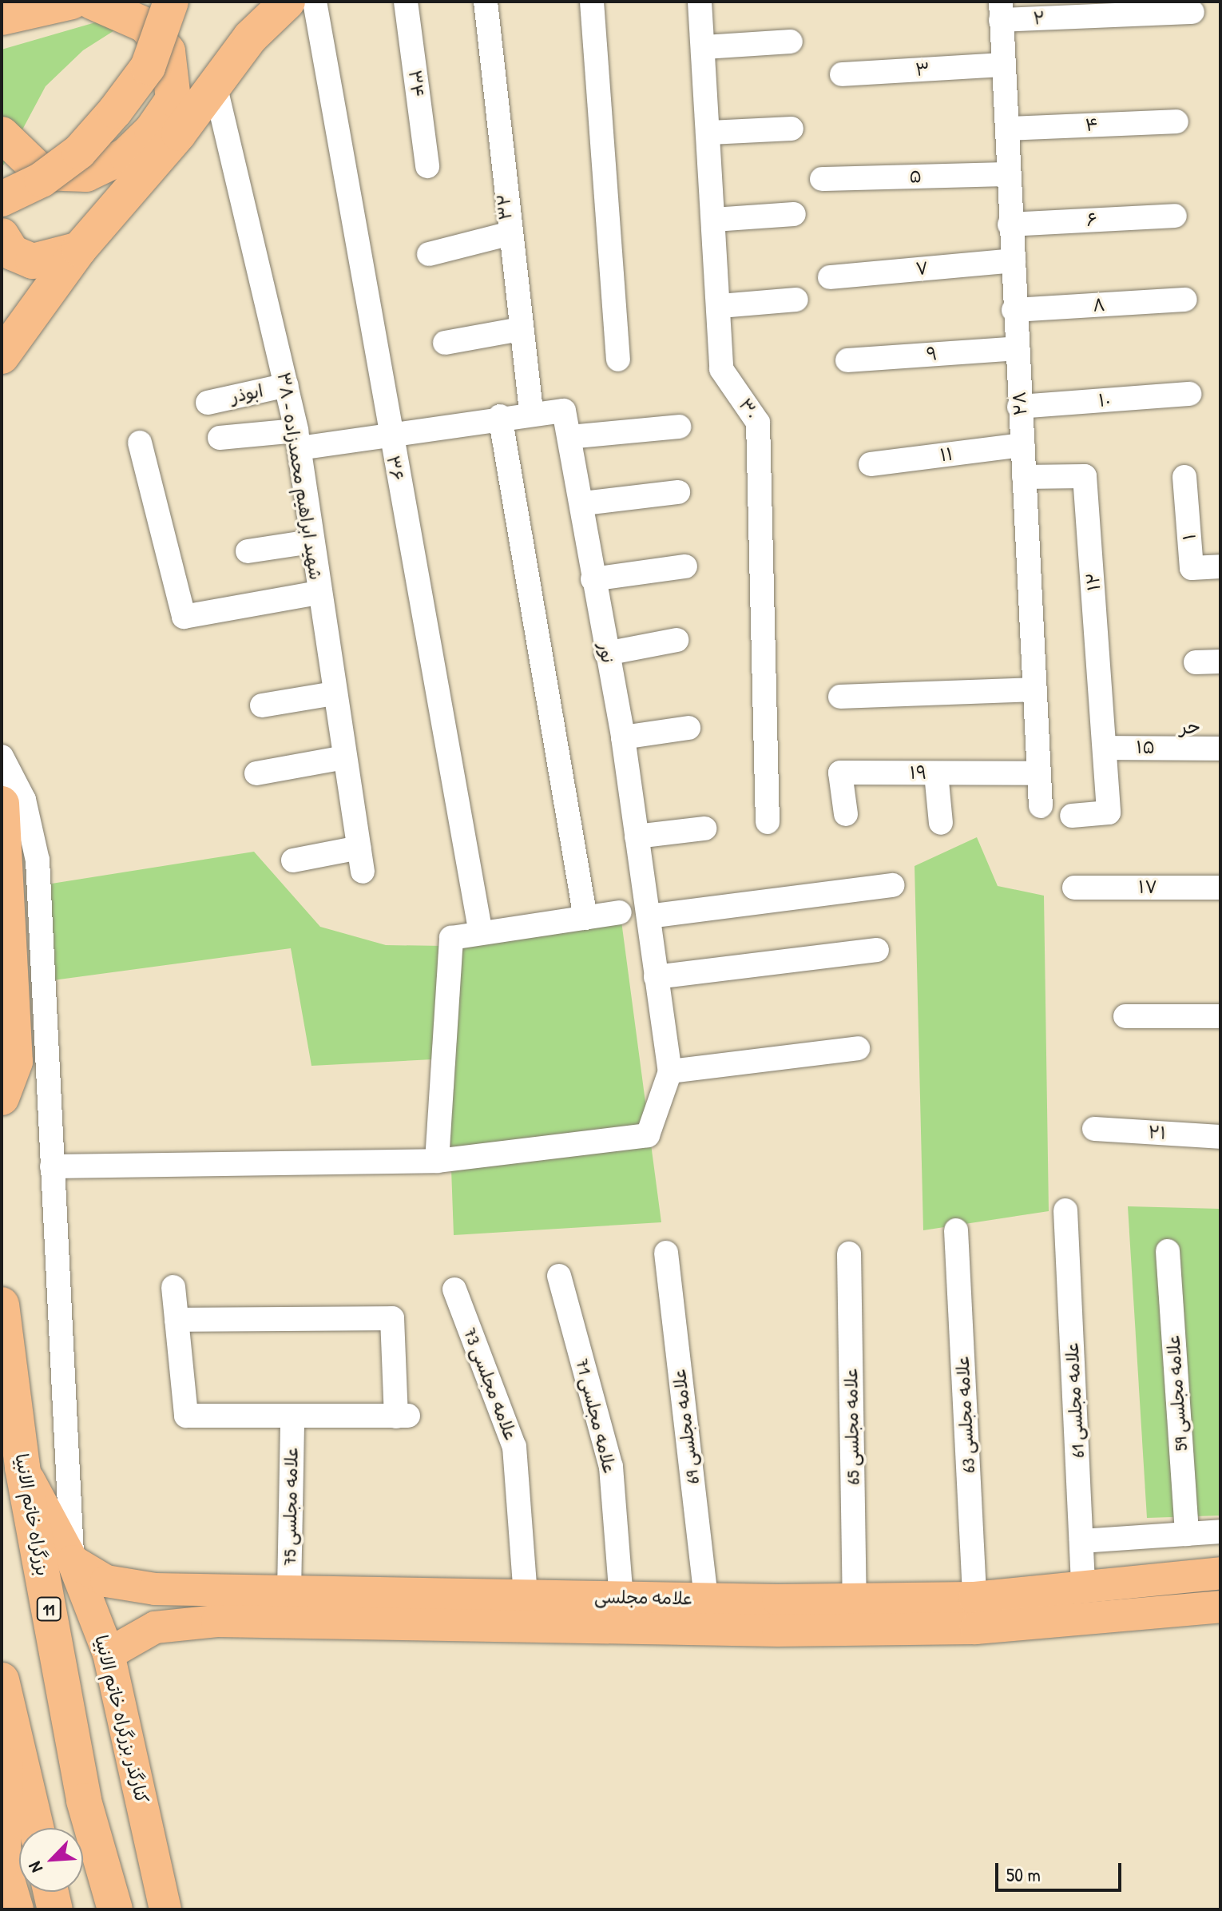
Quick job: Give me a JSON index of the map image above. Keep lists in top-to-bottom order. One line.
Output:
{"streets":{"highway":["بزرگراه خاتم الانبیا","11"],"main road":["علامه مجلسی","کنارگذر بزرگراه خاتم الانبیا"],"street":["۲","۳","۳۴","۴","۵","۳۲","۶","۷","۸","۹","ابوذر","۱۰","۲۸","۳۰","۱۱","۳۶","شهید ابراهیم محمدزاده - ۳۸","۱","۱۲","نور","۱۵","۱۹","۱۷","۲۱","علامه مجلسی 73","علامه مجلسی 59","علامه مجلسی 61","علامه مجلسی 63","علامه مجلسی 71","علامه مجلسی 69","علامه مجلسی 65","علامه مجلسی 75"]},"crossings":[["۲","۲۸"],["۳","۲۸"],["۴","۲۸"],["۵","۲۸"],["۳۲","نور"],["۶","۲۸"],["۷","۲۸"],["۸","۲۸"],["۹","۲۸"],["ابوذر","شهید ابراهیم محمدزاده - ۳۸"],["۱۰","۲۸"],["۲۸","۱۱"],["۲۸","۱۲"],["۲۸","۱۹"],["۳۶","نور"],["شهید ابراهیم محمدزاده - ۳۸","نور"],["۱۲","۱۵"],["علامه مجلسی 73","علامه مجلسی"],["علامه مجلسی 61","علامه مجلسی"],["علامه مجلسی 63","علامه مجلسی"],["علامه مجلسی 71","علامه مجلسی"],["علامه مجلسی 69","علامه مجلسی"],["علامه مجلسی 65","علامه مجلسی"],["علامه مجلسی 75","علامه مجلسی"],["بزرگراه خاتم الانبیا","کنارگذر بزرگراه خاتم الانبیا"],["علامه مجلسی","کنارگذر بزرگراه خاتم الانبیا"]],"districts":["حر"],"scale_bar":"50 m","north":"bottom left"}
